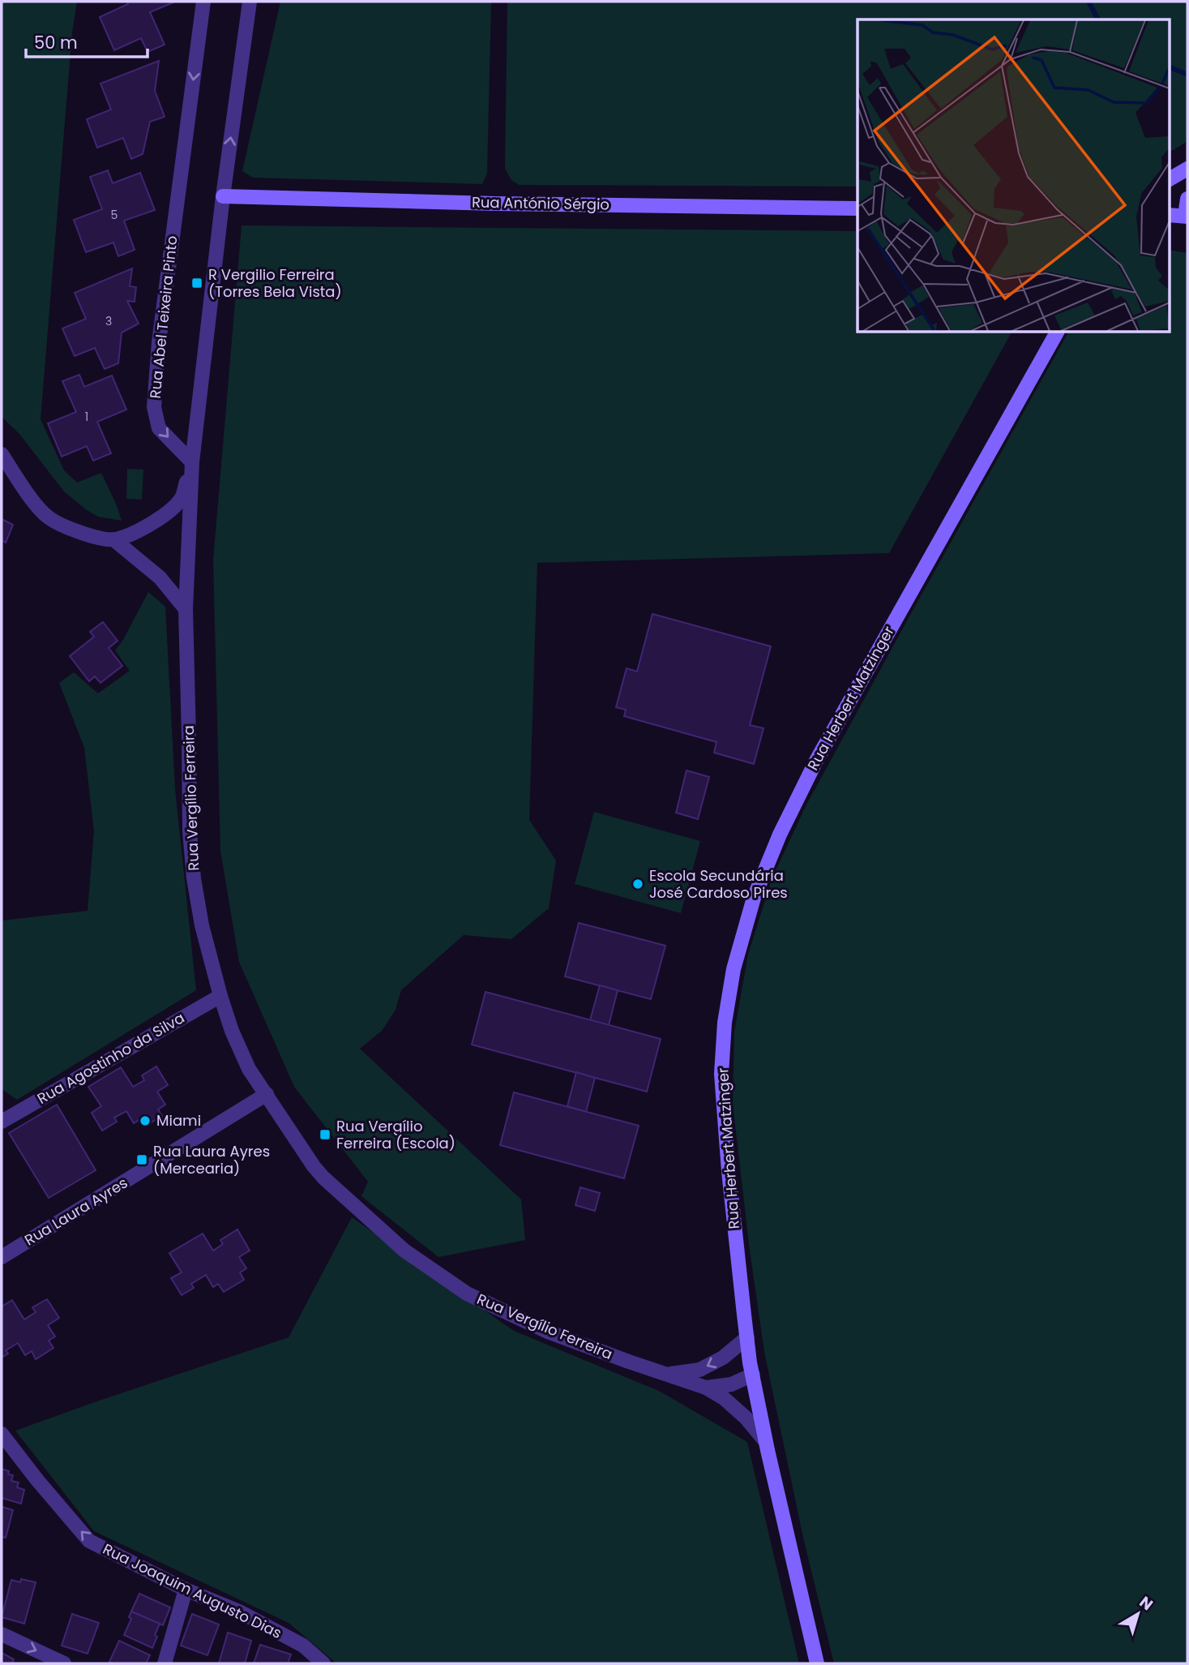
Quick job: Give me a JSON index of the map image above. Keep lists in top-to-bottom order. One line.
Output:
{"streets":{"street":["Rua António Sérgio","Rua Abel Teixeira Pinto","Rua Herbert Matzinger","Rua Vergílio Ferreira","Rua Agostinho da Silva","Rua Laura Ayres","Rua Joaquim Augusto Dias"]},"crossings":[["Rua Abel Teixeira Pinto","Rua Vergílio Ferreira"],["Rua Herbert Matzinger","Rua Vergílio Ferreira"],["Rua Vergílio Ferreira","Rua Agostinho da Silva"],["Rua Vergílio Ferreira","Rua Laura Ayres"]],"one_way":["Rua Joaquim Augusto Dias"],"places":{"transit":["R Vergilio Ferreira (Torres Bela Vista)","Rua Vergílio Ferreira (Escola)","Rua Laura Ayres (Mercearia)"],"other":["Escola Secundária José Cardoso Pires","Miami"]},"house_numbers":["5","3","1"],"scale_bar":"50 m","north":"top right"}
